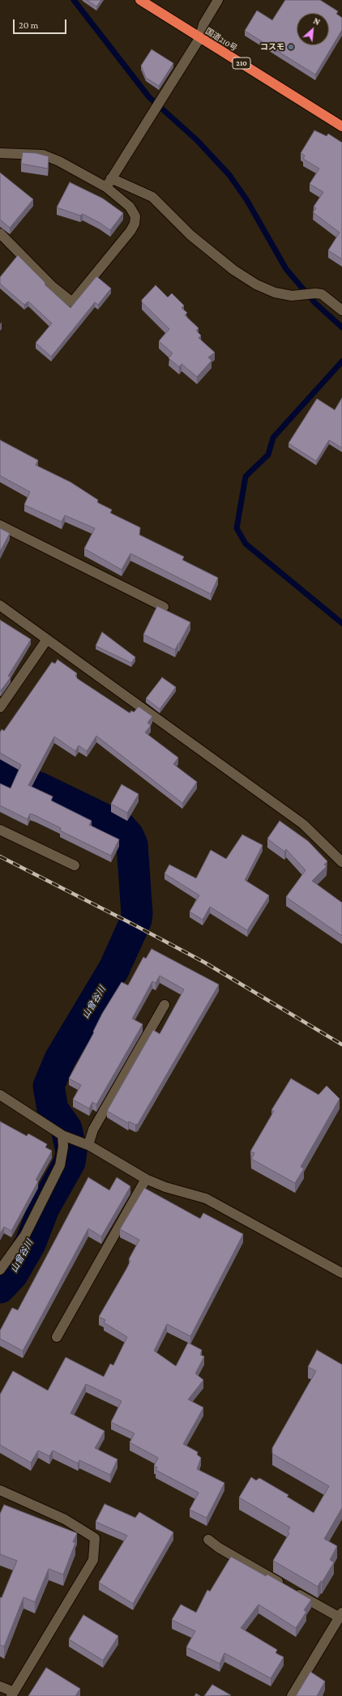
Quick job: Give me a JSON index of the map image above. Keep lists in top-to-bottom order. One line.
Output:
{"streets":{"highway":["国道210号","210"]},"water":["山曾谷川"],"places":["コスモ"],"scale_bar":"20 m","north":"top right"}
